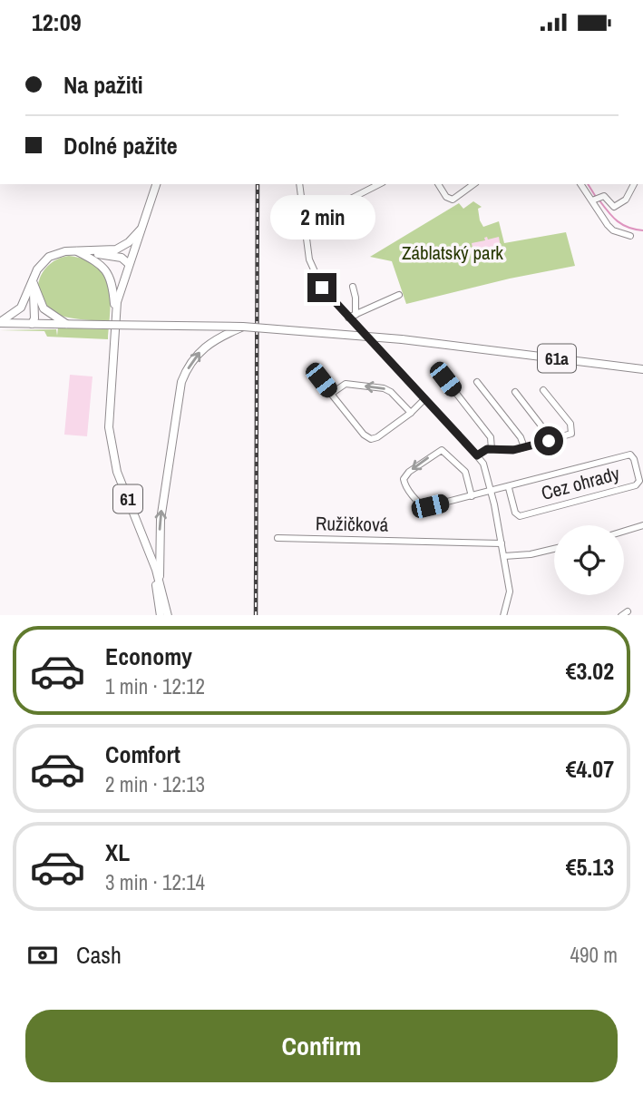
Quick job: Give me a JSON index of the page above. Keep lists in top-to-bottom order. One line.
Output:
{"streets":{"main road":["61a","61"],"street":["Cez ohrady","Ružičková"]},"crossings":[["61a","61"]],"parks":["Záblatský park"],"page":{"status":"12:09","banner":["Na pažiti","Dolné pažite"],"bubble":"2 min","list":[{"name":"Economy","note":"1 min · 12:12","value":"€3.02"},{"name":"Comfort","note":"2 min · 12:13","value":"€4.07"},{"name":"XL","note":"3 min · 12:14","value":"€5.13"}],"pay":["Cash","490 m"],"buttons":"Confirm"}}
